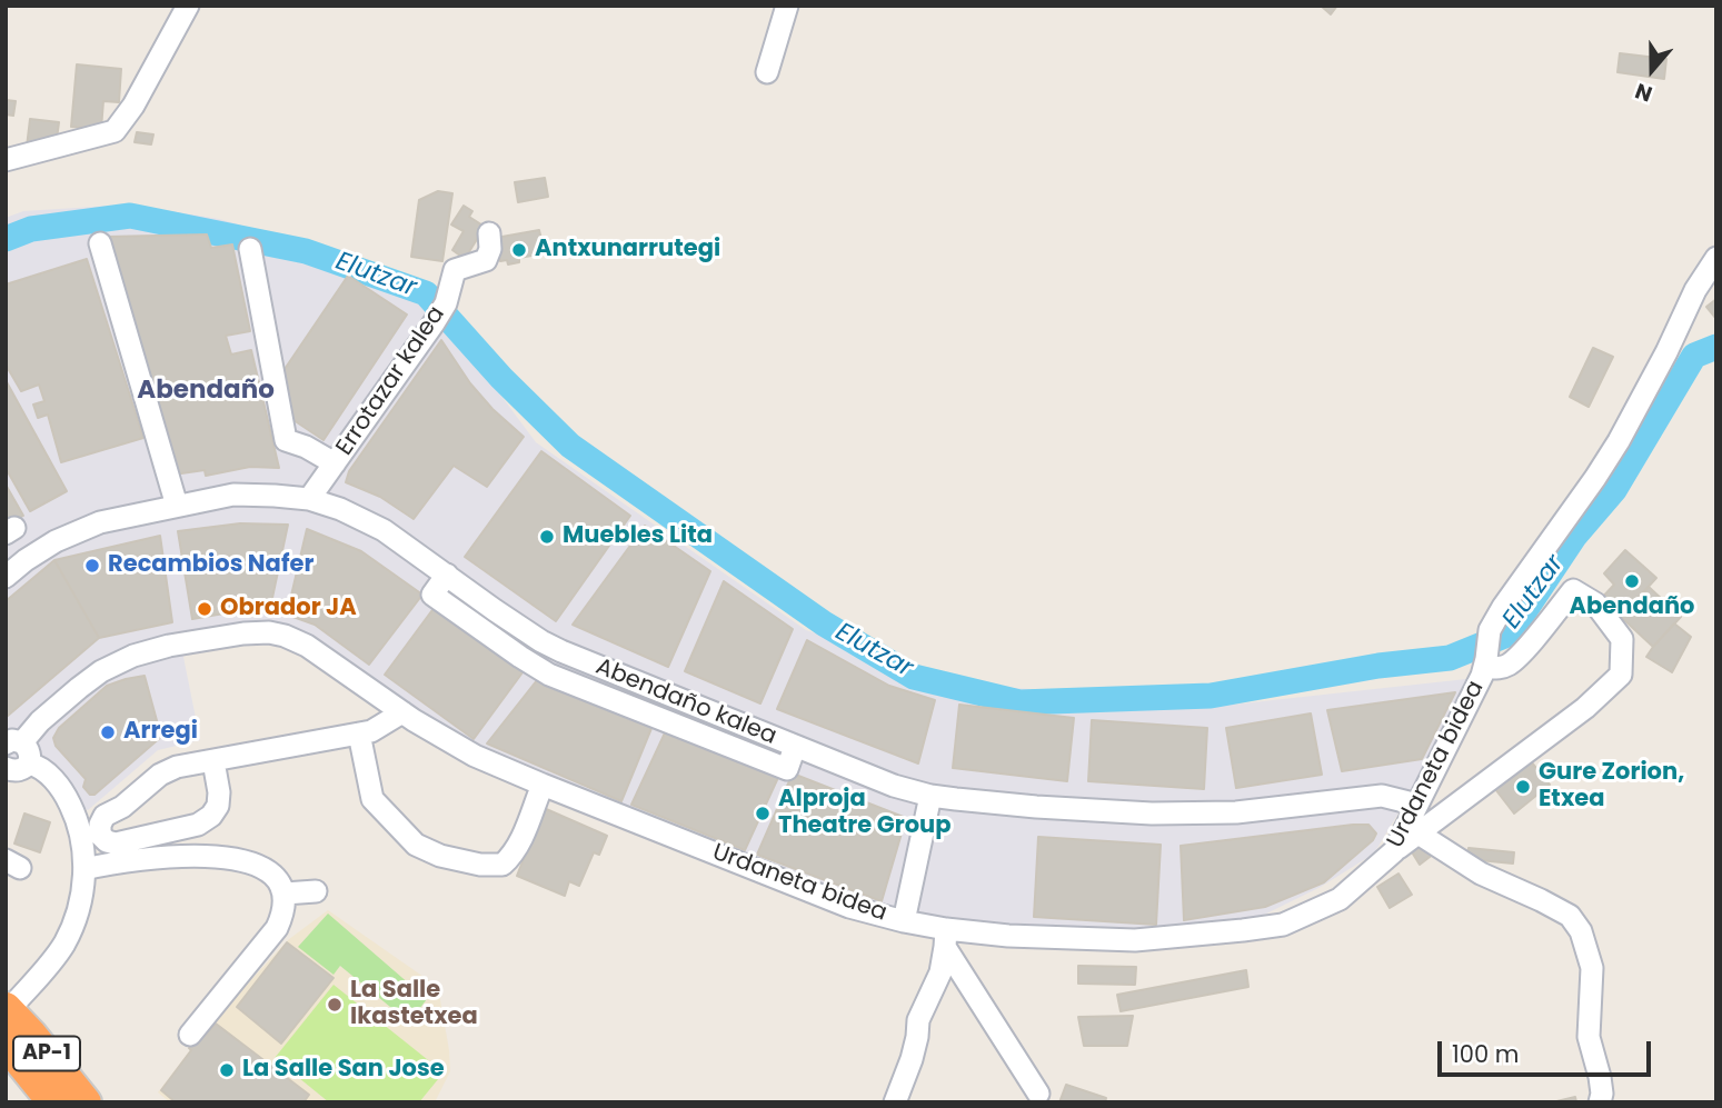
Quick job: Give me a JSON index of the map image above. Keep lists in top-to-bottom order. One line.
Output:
{"streets":{"highway":["AP-1"],"street":["Errotazar kalea","Abendaño kalea","Urdaneta bidea"]},"crossings":[["Errotazar kalea","Abendaño kalea"],["Abendaño kalea","Urdaneta bidea"]],"districts":["Abendaño"],"water":["Elutzar"],"places":["Antxunarrutegi","Muebles Lita","Recambios Nafer","Abendaño","Obrador JA","Arregi","Gure Zorion, Etxea","Alproja Theatre Group","La Salle Ikastetxea","La Salle San Jose"],"scale_bar":"100 m","north":"bottom"}
